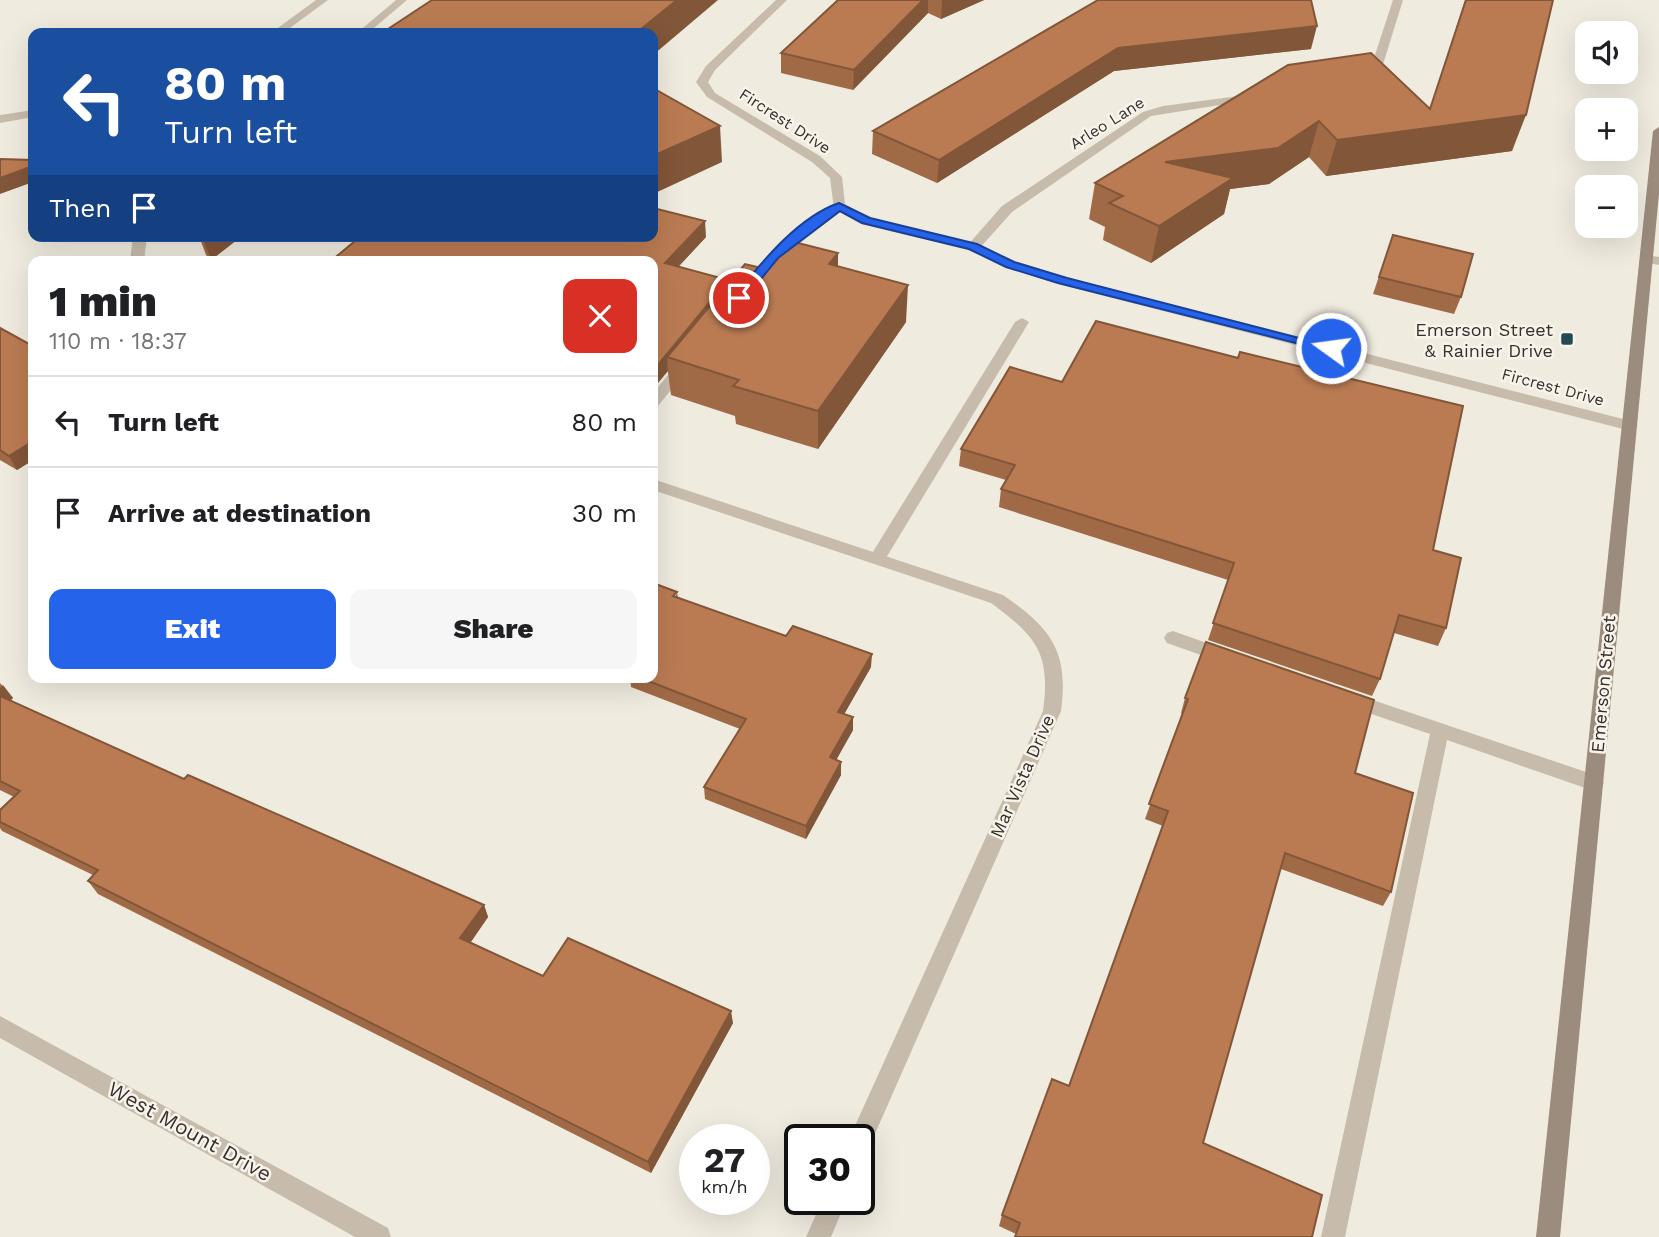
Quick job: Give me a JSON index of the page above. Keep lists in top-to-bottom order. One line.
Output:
{"streets":{"main road":["Emerson Street"],"street":["Fircrest Drive","Arleo Lane","Mar Vista Drive","West Mount Drive"]},"crossings":[["Fircrest Drive","Arleo Lane"],["Fircrest Drive","Emerson Street"]],"places":{"transit":["Emerson Street & Rainier Drive"]},"page":{"map_buttons":["+","−"],"turn":["80 m","Turn left"],"then":"Then","heading":["1 min","110 m · 18:37"],"list":[{"name":"Turn left","value":"80 m"},{"name":"Arrive at destination","value":"30 m"}],"buttons":["Exit","Share"],"speed":"27 km/h","limit":"30"}}
